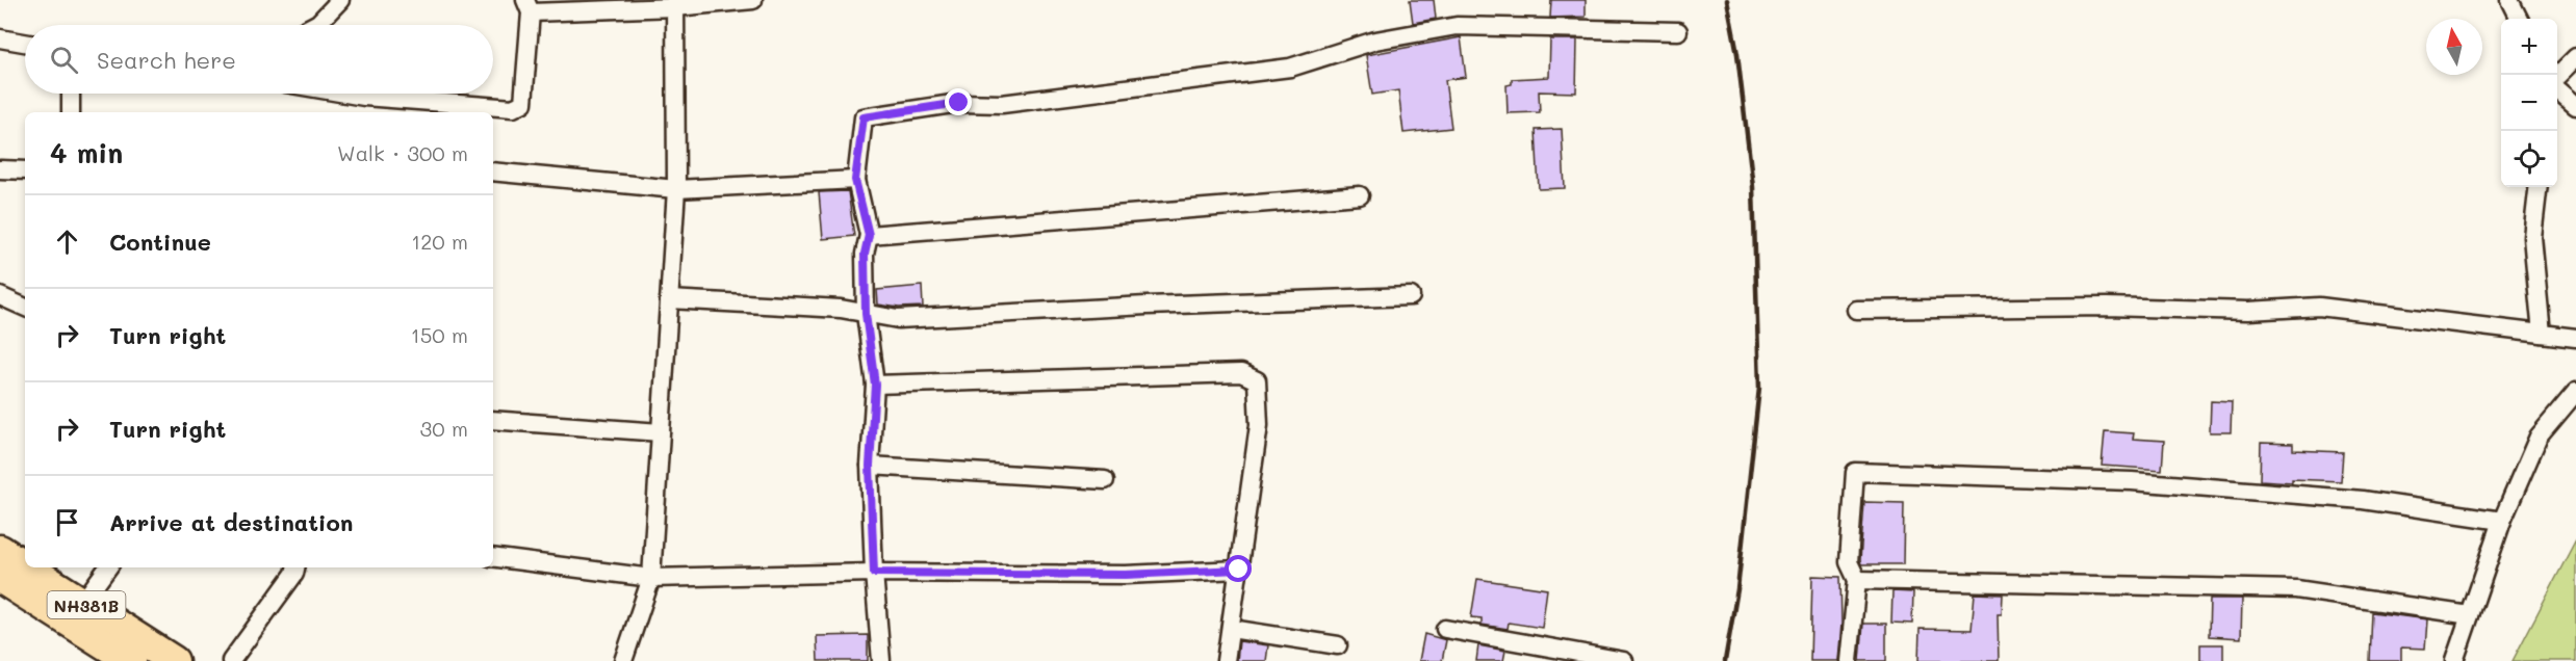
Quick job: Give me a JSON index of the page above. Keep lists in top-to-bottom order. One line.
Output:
{"streets":{"highway":["NH381B"]},"north":"top","page":{"map_buttons":["+","−"],"search":"Search here","heading":["4 min","Walk · 300 m"],"list":[["Continue","120 m"],["Turn right","150 m"],["Turn right","30 m"],"Arrive at destination"]}}
